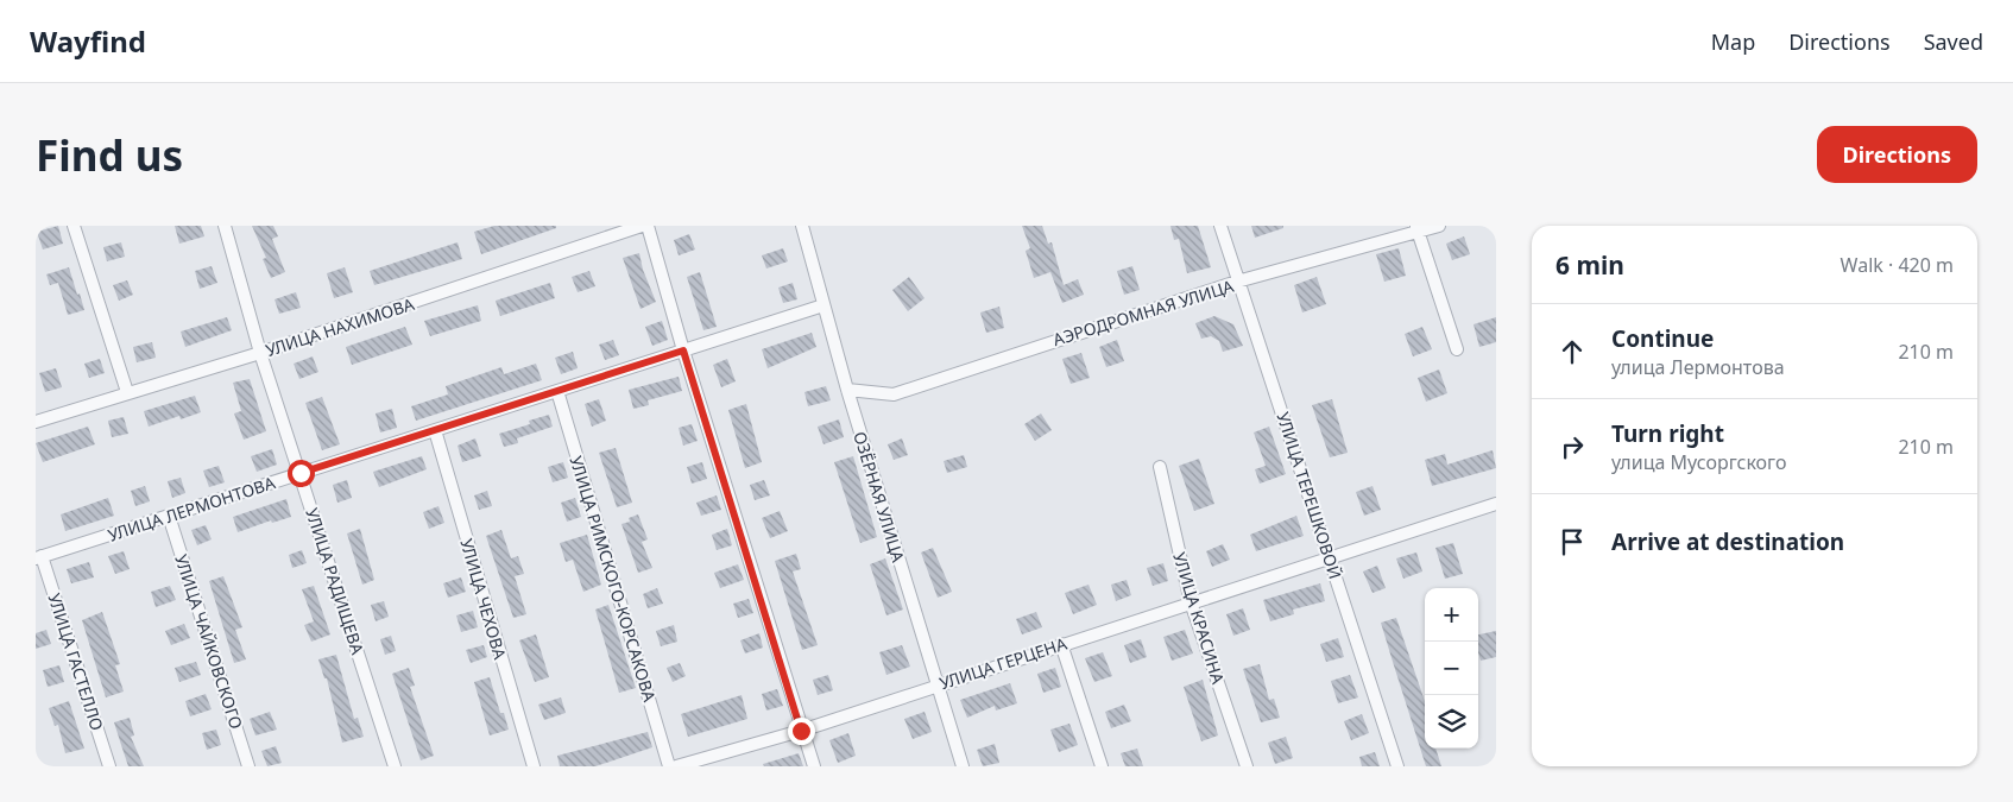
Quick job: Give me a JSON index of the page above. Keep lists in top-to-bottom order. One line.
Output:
{"streets":{"street":["АЭРОДРОМНАЯ УЛИЦА","УЛИЦА НАХИМОВА","УЛИЦА ТЕРЕШКОВОЙ","ОЗЁРНАЯ УЛИЦА","УЛИЦА ЛЕРМОНТОВА","УЛИЦА РИМСКОГО-КОРСАКОВА","УЛИЦА РАДИЩЕВА","УЛИЦА ЧЕХОВА","УЛИЦА КРАСИНА","УЛИЦА ЧАЙКОВСКОГО","УЛИЦА ГАСТЕЛЛО","УЛИЦА ГЕРЦЕНА"]},"crossings":[["АЭРОДРОМНАЯ УЛИЦА","УЛИЦА ТЕРЕШКОВОЙ"],["АЭРОДРОМНАЯ УЛИЦА","ОЗЁРНАЯ УЛИЦА"],["УЛИЦА НАХИМОВА","УЛИЦА РАДИЩЕВА"],["УЛИЦА ТЕРЕШКОВОЙ","УЛИЦА ГЕРЦЕНА"],["ОЗЁРНАЯ УЛИЦА","УЛИЦА ЛЕРМОНТОВА"],["ОЗЁРНАЯ УЛИЦА","УЛИЦА ГЕРЦЕНА"],["УЛИЦА ЛЕРМОНТОВА","УЛИЦА РИМСКОГО-КОРСАКОВА"],["УЛИЦА ЛЕРМОНТОВА","УЛИЦА РАДИЩЕВА"],["УЛИЦА ЛЕРМОНТОВА","УЛИЦА ЧЕХОВА"],["УЛИЦА ЛЕРМОНТОВА","УЛИЦА ЧАЙКОВСКОГО"],["УЛИЦА ЛЕРМОНТОВА","УЛИЦА ГАСТЕЛЛО"],["УЛИЦА КРАСИНА","УЛИЦА ГЕРЦЕНА"]],"page":{"header":"Wayfind","nav":["Map","Directions","Saved"],"buttons":"Directions","title":"Find us","heading":["6 min","Walk · 420 m"],"list":[["Continue","улица Лермонтова","210 m"],["Turn right","улица Мусоргского","210 m"],"Arrive at destination"],"map_buttons":["+","−"]}}
